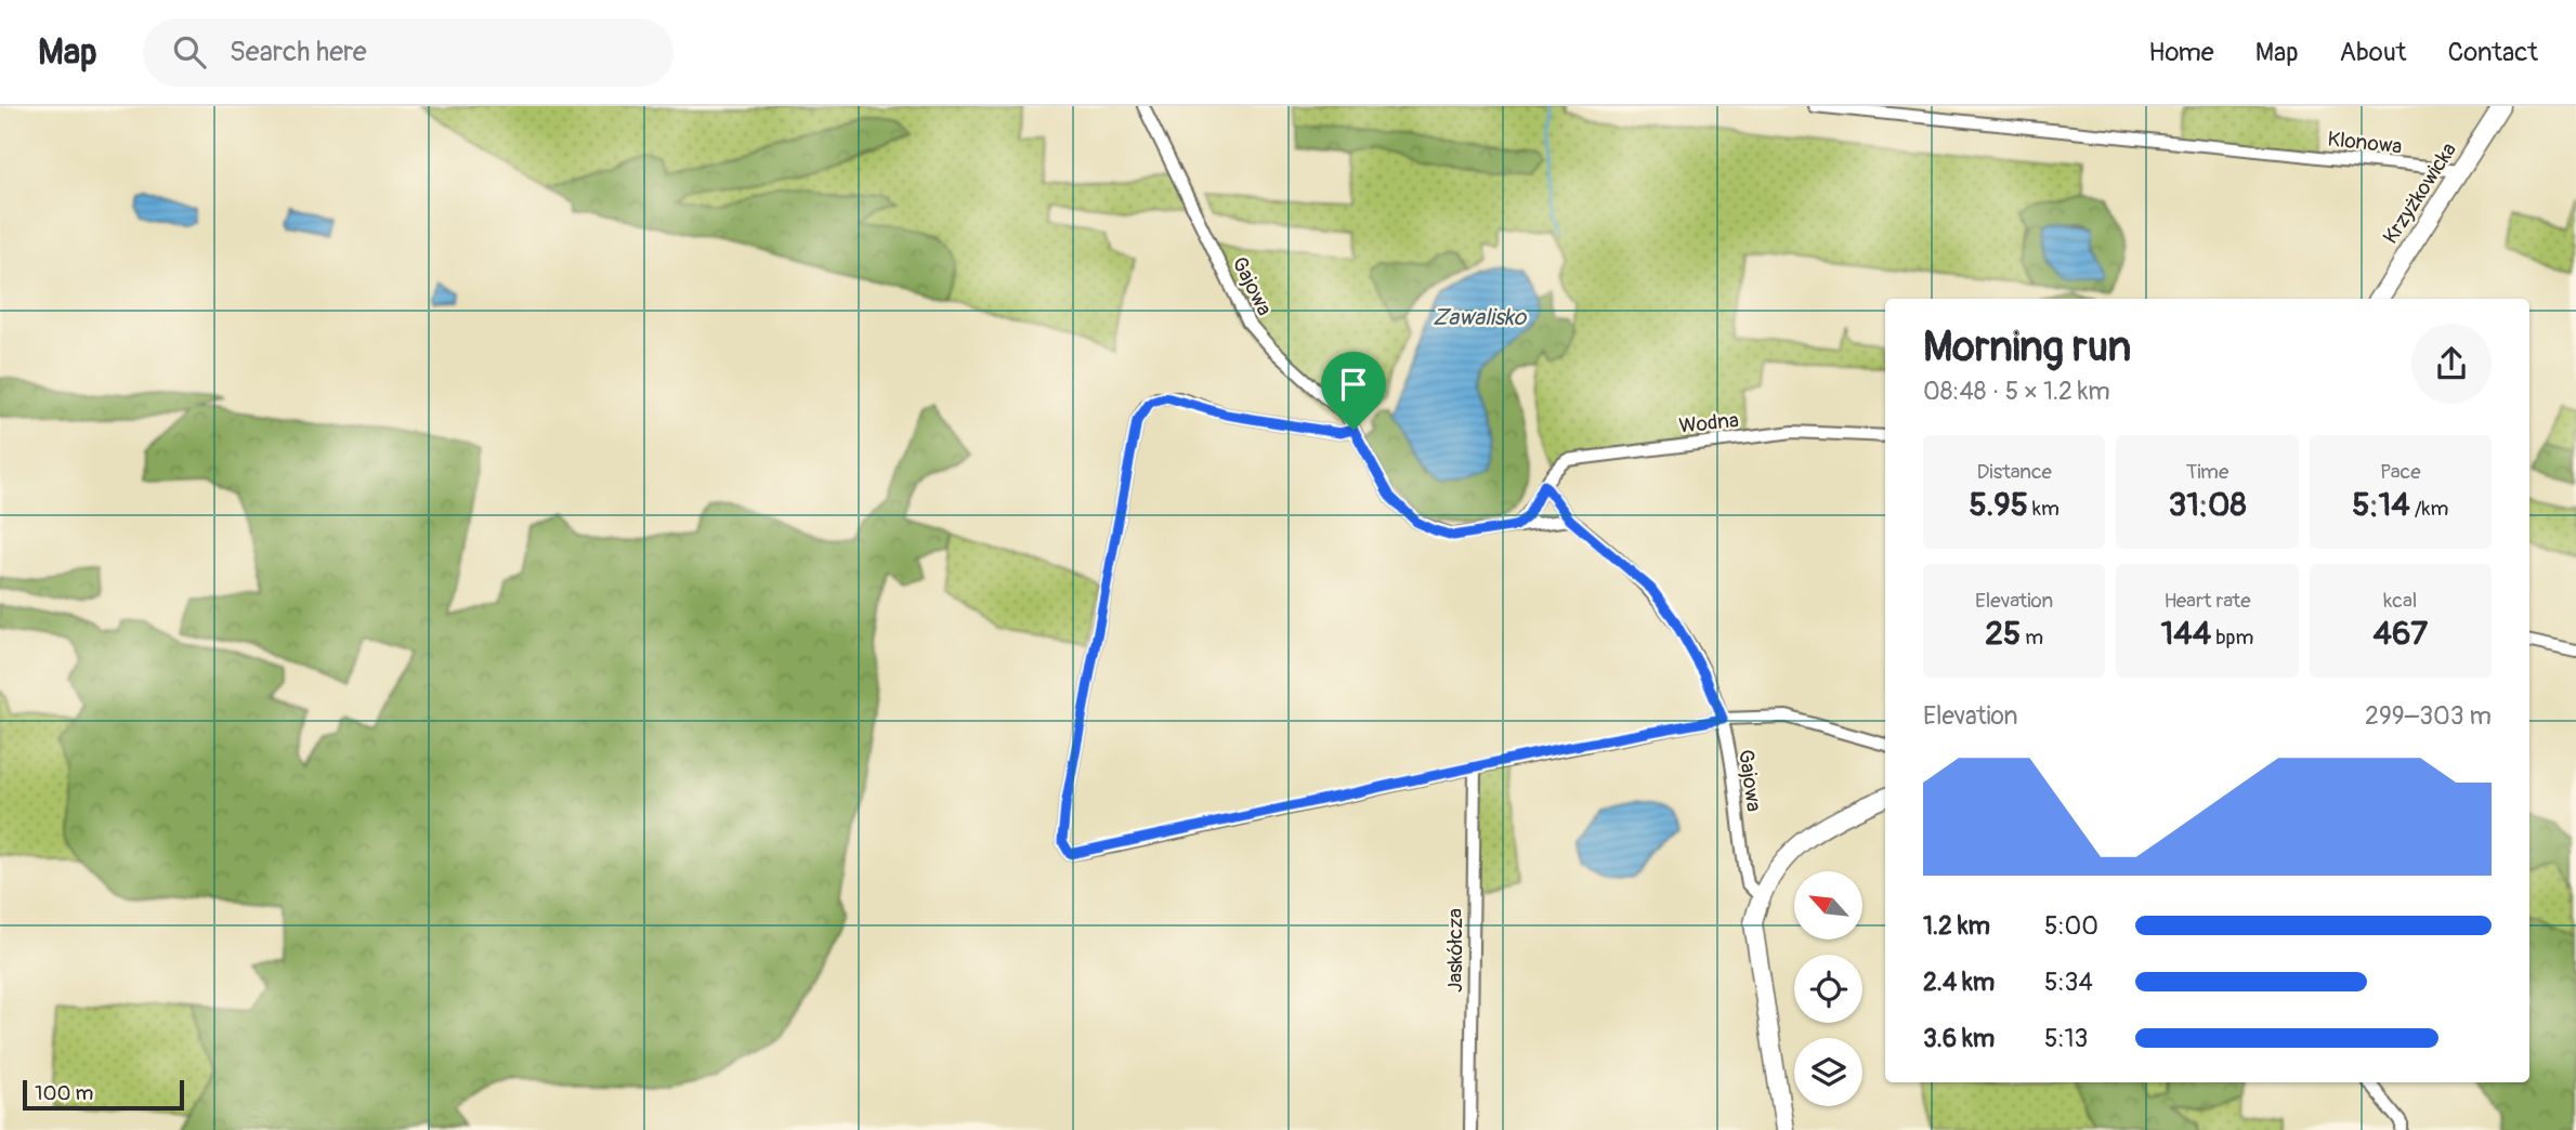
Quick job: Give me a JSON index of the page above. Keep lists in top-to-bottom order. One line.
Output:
{"streets":{"street":["Klonowa","Krzyżkowicka","Gajowa","Wodna","Jaskółcza"]},"crossings":[["Klonowa","Krzyżkowicka"],["Gajowa","Wodna"]],"water":["Zawalisko"],"scale_bar":"100 m","north":"top left","page":{"header":"Map","search":"Search here","nav":["Home","Map","About","Contact"],"heading":["Morning run","08:48 · 5 × 1.2 km"],"stats":[["Distance","5.95 km"],["Time","31:08"],["Pace","5:14 /km"],["Elevation","25 m"],["Heart rate","144 bpm"],["kcal","467"]],"chart":["Elevation","299–303 m"],"list":[{"name":"1.2 km","note":"5:00"},{"name":"2.4 km","note":"5:34"},{"name":"3.6 km","note":"5:13"}],"scale":"100 m"}}
